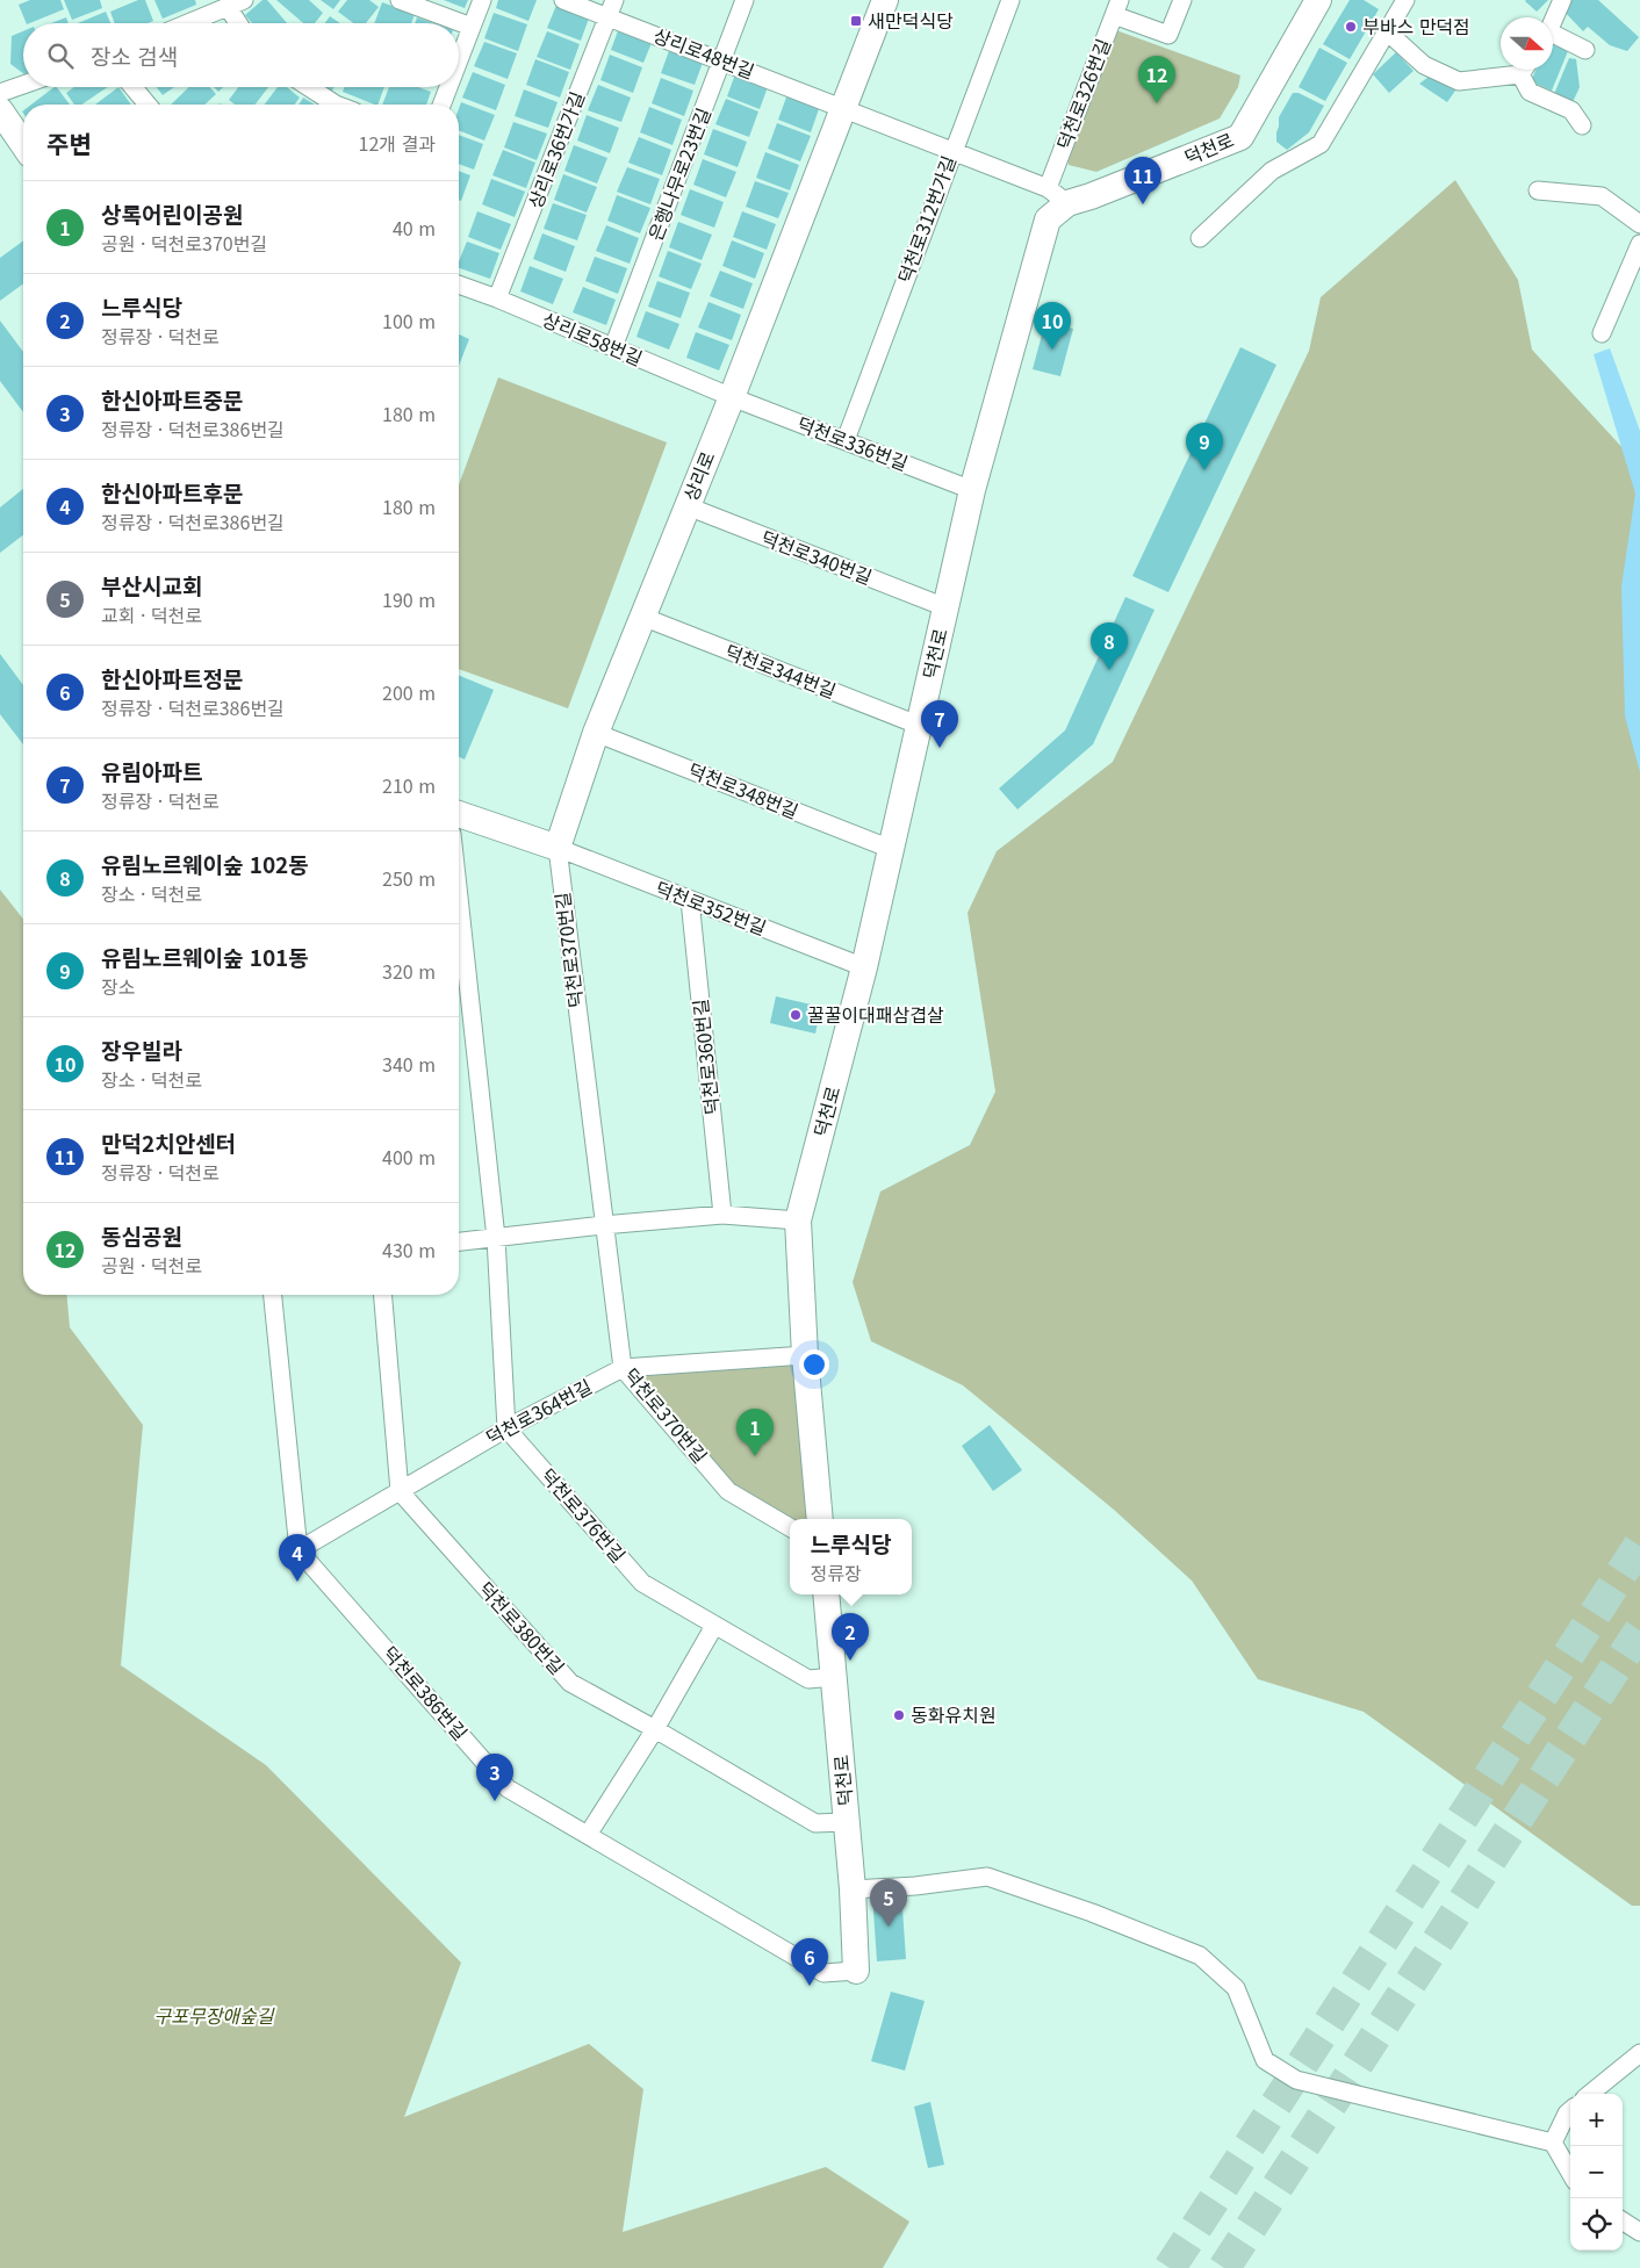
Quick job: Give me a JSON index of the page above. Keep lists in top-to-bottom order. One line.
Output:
{"streets":{"main road":["덕천로","상리로"],"street":["상리로48번길","덕천로326번길","상리로36번가길","은행나무로23번길","덕천로312번가길","상리로58번길","덕천로336번길","덕천로340번길","덕천로344번길","덕천로348번길","덕천로352번길","덕천로370번길","덕천로360번길","덕천로364번길","덕천로376번길","덕천로380번길","덕천로386번길"]},"crossings":[["상리로48번길","덕천로326번길"],["상리로48번길","덕천로"],["상리로48번길","상리로36번가길"],["상리로48번길","은행나무로23번길"],["상리로48번길","덕천로312번가길"],["상리로48번길","상리로"],["덕천로326번길","덕천로"],["덕천로","덕천로336번길"],["덕천로","덕천로340번길"],["덕천로","덕천로344번길"],["덕천로","덕천로348번길"],["덕천로","덕천로352번길"],["덕천로","덕천로364번길"],["덕천로","덕천로376번길"],["덕천로","덕천로380번길"],["덕천로","덕천로386번길"],["상리로36번가길","상리로58번길"],["은행나무로23번길","상리로58번길"],["덕천로312번가길","덕천로336번길"],["상리로58번길","덕천로336번길"],["상리로58번길","상리로"],["덕천로336번길","상리로"],["상리로","덕천로340번길"],["상리로","덕천로344번길"],["상리로","덕천로348번길"],["상리로","덕천로352번길"],["상리로","덕천로370번길"],["덕천로352번길","덕천로370번길"],["덕천로352번길","덕천로360번길"],["덕천로370번길","덕천로364번길"],["덕천로364번길","덕천로376번길"],["덕천로364번길","덕천로380번길"],["덕천로364번길","덕천로386번길"]],"parks":["구포무장애숲길"],"places":{"transit":["새만덕식당"],"other":["부바스 만덕점","꿀꿀이대패삼겹살","동화유치원"]},"north":"right","page":{"search":"장소 검색","pins":["12","11","10","9","8","7","1","4","2","3","5","6"],"heading":["주변","12개 결과"],"list":[{"mark":"1","name":"상록어린이공원","note":"공원 · 덕천로370번길","value":"40 m"},{"mark":"2","name":"느루식당","note":"정류장 · 덕천로","value":"100 m"},{"mark":"3","name":"한신아파트중문","note":"정류장 · 덕천로386번길","value":"180 m"},{"mark":"4","name":"한신아파트후문","note":"정류장 · 덕천로386번길","value":"180 m"},{"mark":"5","name":"부산시교회","note":"교회 · 덕천로","value":"190 m"},{"mark":"6","name":"한신아파트정문","note":"정류장 · 덕천로386번길","value":"200 m"},{"mark":"7","name":"유림아파트","note":"정류장 · 덕천로","value":"210 m"},{"mark":"8","name":"유림노르웨이숲 102동","note":"장소 · 덕천로","value":"250 m"},{"mark":"9","name":"유림노르웨이숲 101동","note":"장소","value":"320 m"},{"mark":"10","name":"장우빌라","note":"장소 · 덕천로","value":"340 m"},{"mark":"11","name":"만덕2치안센터","note":"정류장 · 덕천로","value":"400 m"},{"mark":"12","name":"동심공원","note":"공원 · 덕천로","value":"430 m"}],"popup":["느루식당","정류장"],"map_buttons":["+","−"]}}
